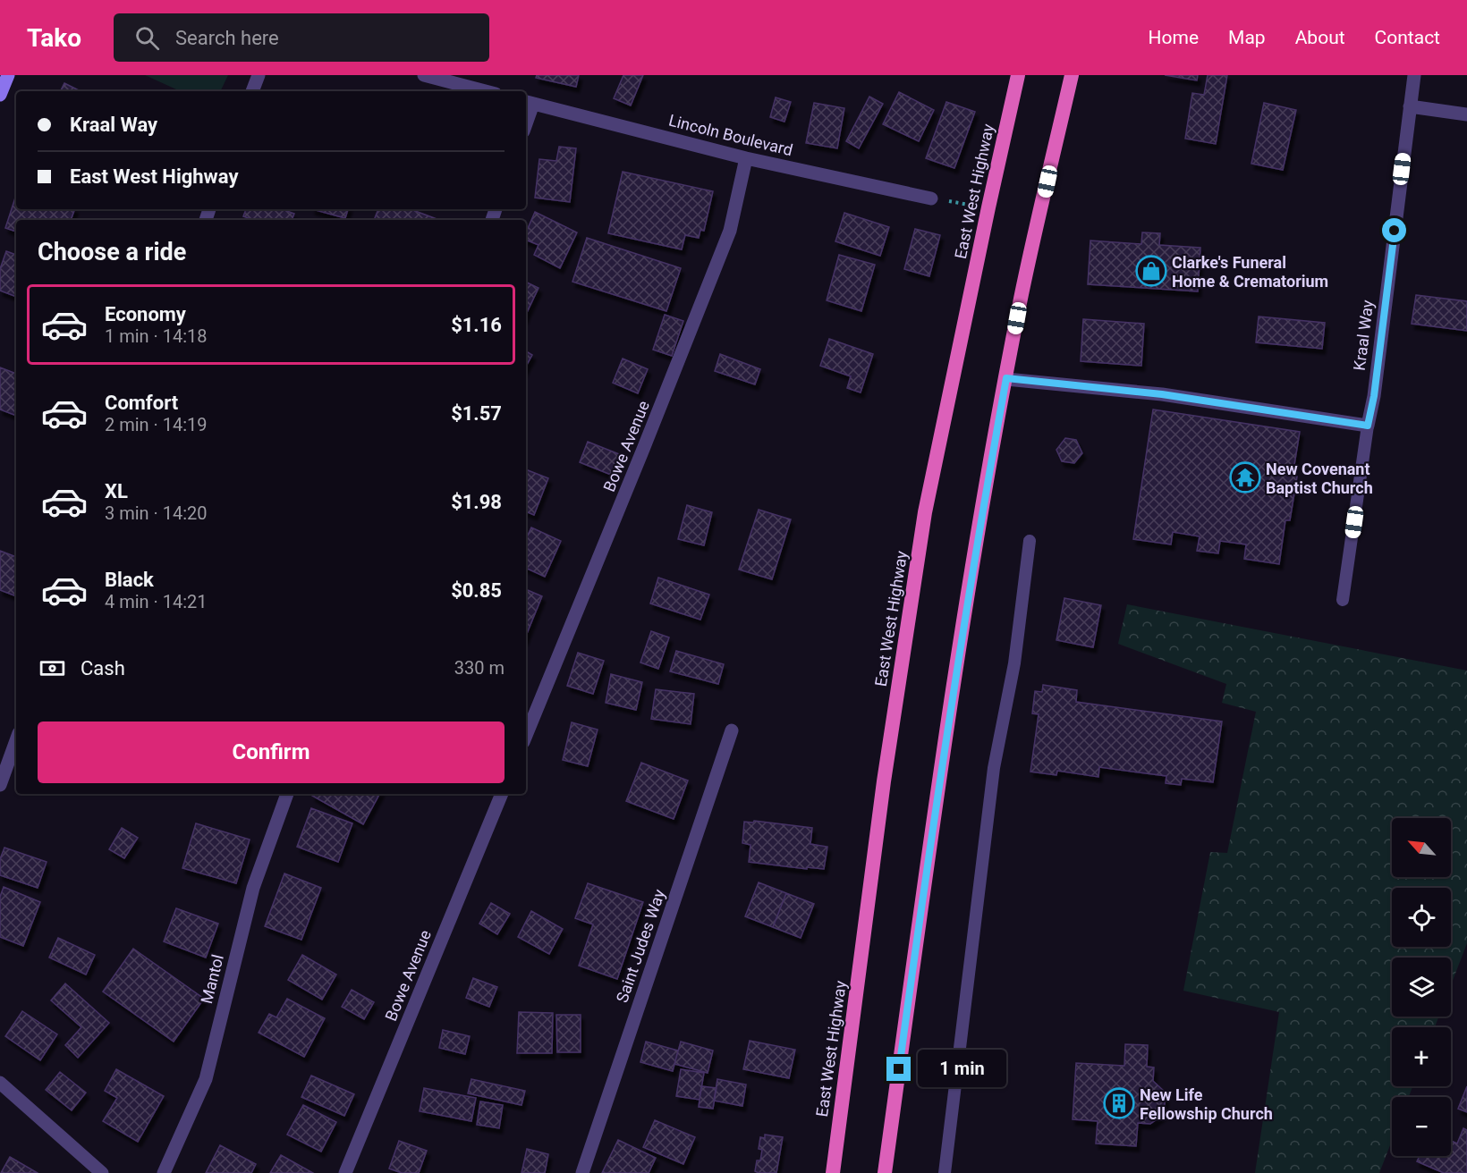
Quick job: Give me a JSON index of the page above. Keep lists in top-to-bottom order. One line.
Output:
{"streets":{"highway":["East West Highway"],"street":["Lincoln Boulevard","Kraal Way","Bowe Avenue","Saint Judes Way","Mantol"]},"crossings":[["Lincoln Boulevard","Bowe Avenue"]],"places":{"shop":["Clarke's Funeral Home & Crematorium"],"temple":["New Covenant Baptist Church"],"building":["New Life Fellowship Church"]},"north":"top left","page":{"header":"Tako","search":"Search here","nav":["Home","Map","About","Contact"],"banner":["Kraal Way","East West Highway"],"heading":"Choose a ride","list":[{"name":"Economy","note":"1 min · 14:18","value":"$1.16"},{"name":"Comfort","note":"2 min · 14:19","value":"$1.57"},{"name":"XL","note":"3 min · 14:20","value":"$1.98"},{"name":"Black","note":"4 min · 14:21","value":"$0.85"}],"pay":["Cash","330 m"],"buttons":"Confirm","map_buttons":["+","−"],"bubble":"1 min"}}
